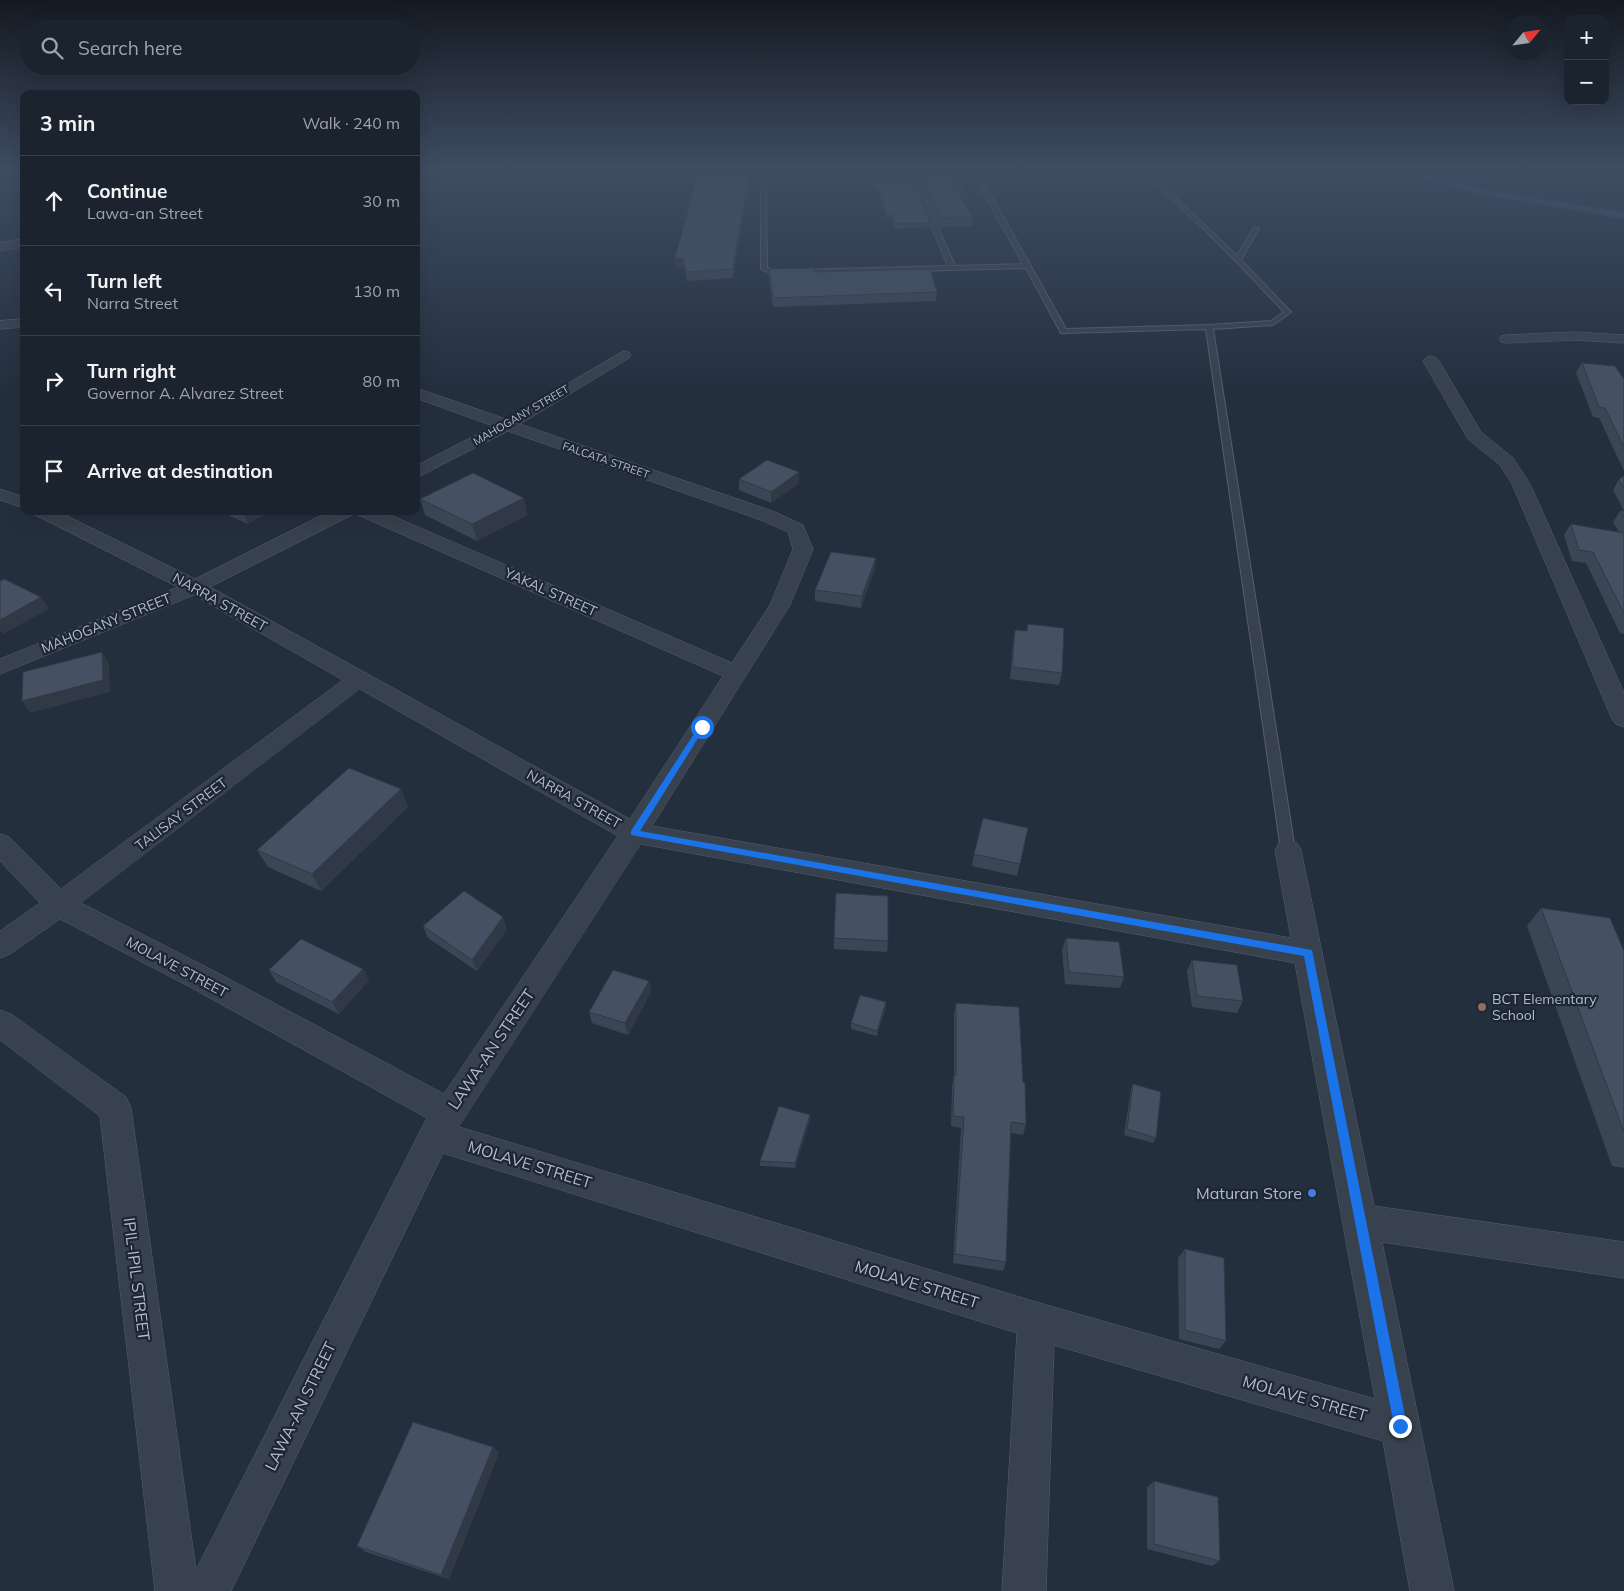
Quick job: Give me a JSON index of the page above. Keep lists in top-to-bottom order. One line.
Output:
{"streets":{"street":["MAHOGANY STREET","FALCATA STREET","YAKAL STREET","NARRA STREET","TALISAY STREET","MOLAVE STREET","LAWA-AN STREET","IPIL-IPIL STREET"]},"crossings":[["MAHOGANY STREET","FALCATA STREET"],["MAHOGANY STREET","NARRA STREET"],["FALCATA STREET","LAWA-AN STREET"],["YAKAL STREET","LAWA-AN STREET"],["NARRA STREET","TALISAY STREET"],["NARRA STREET","LAWA-AN STREET"],["TALISAY STREET","MOLAVE STREET"],["MOLAVE STREET","LAWA-AN STREET"]],"places":["BCT Elementary School","Maturan Store"],"north":"top right","page":{"map_buttons":["+","−"],"search":"Search here","heading":["3 min","Walk · 240 m"],"list":[["Continue","Lawa-an Street","30 m"],["Turn left","Narra Street","130 m"],["Turn right","Governor A. Alvarez Street","80 m"],"Arrive at destination"]}}
